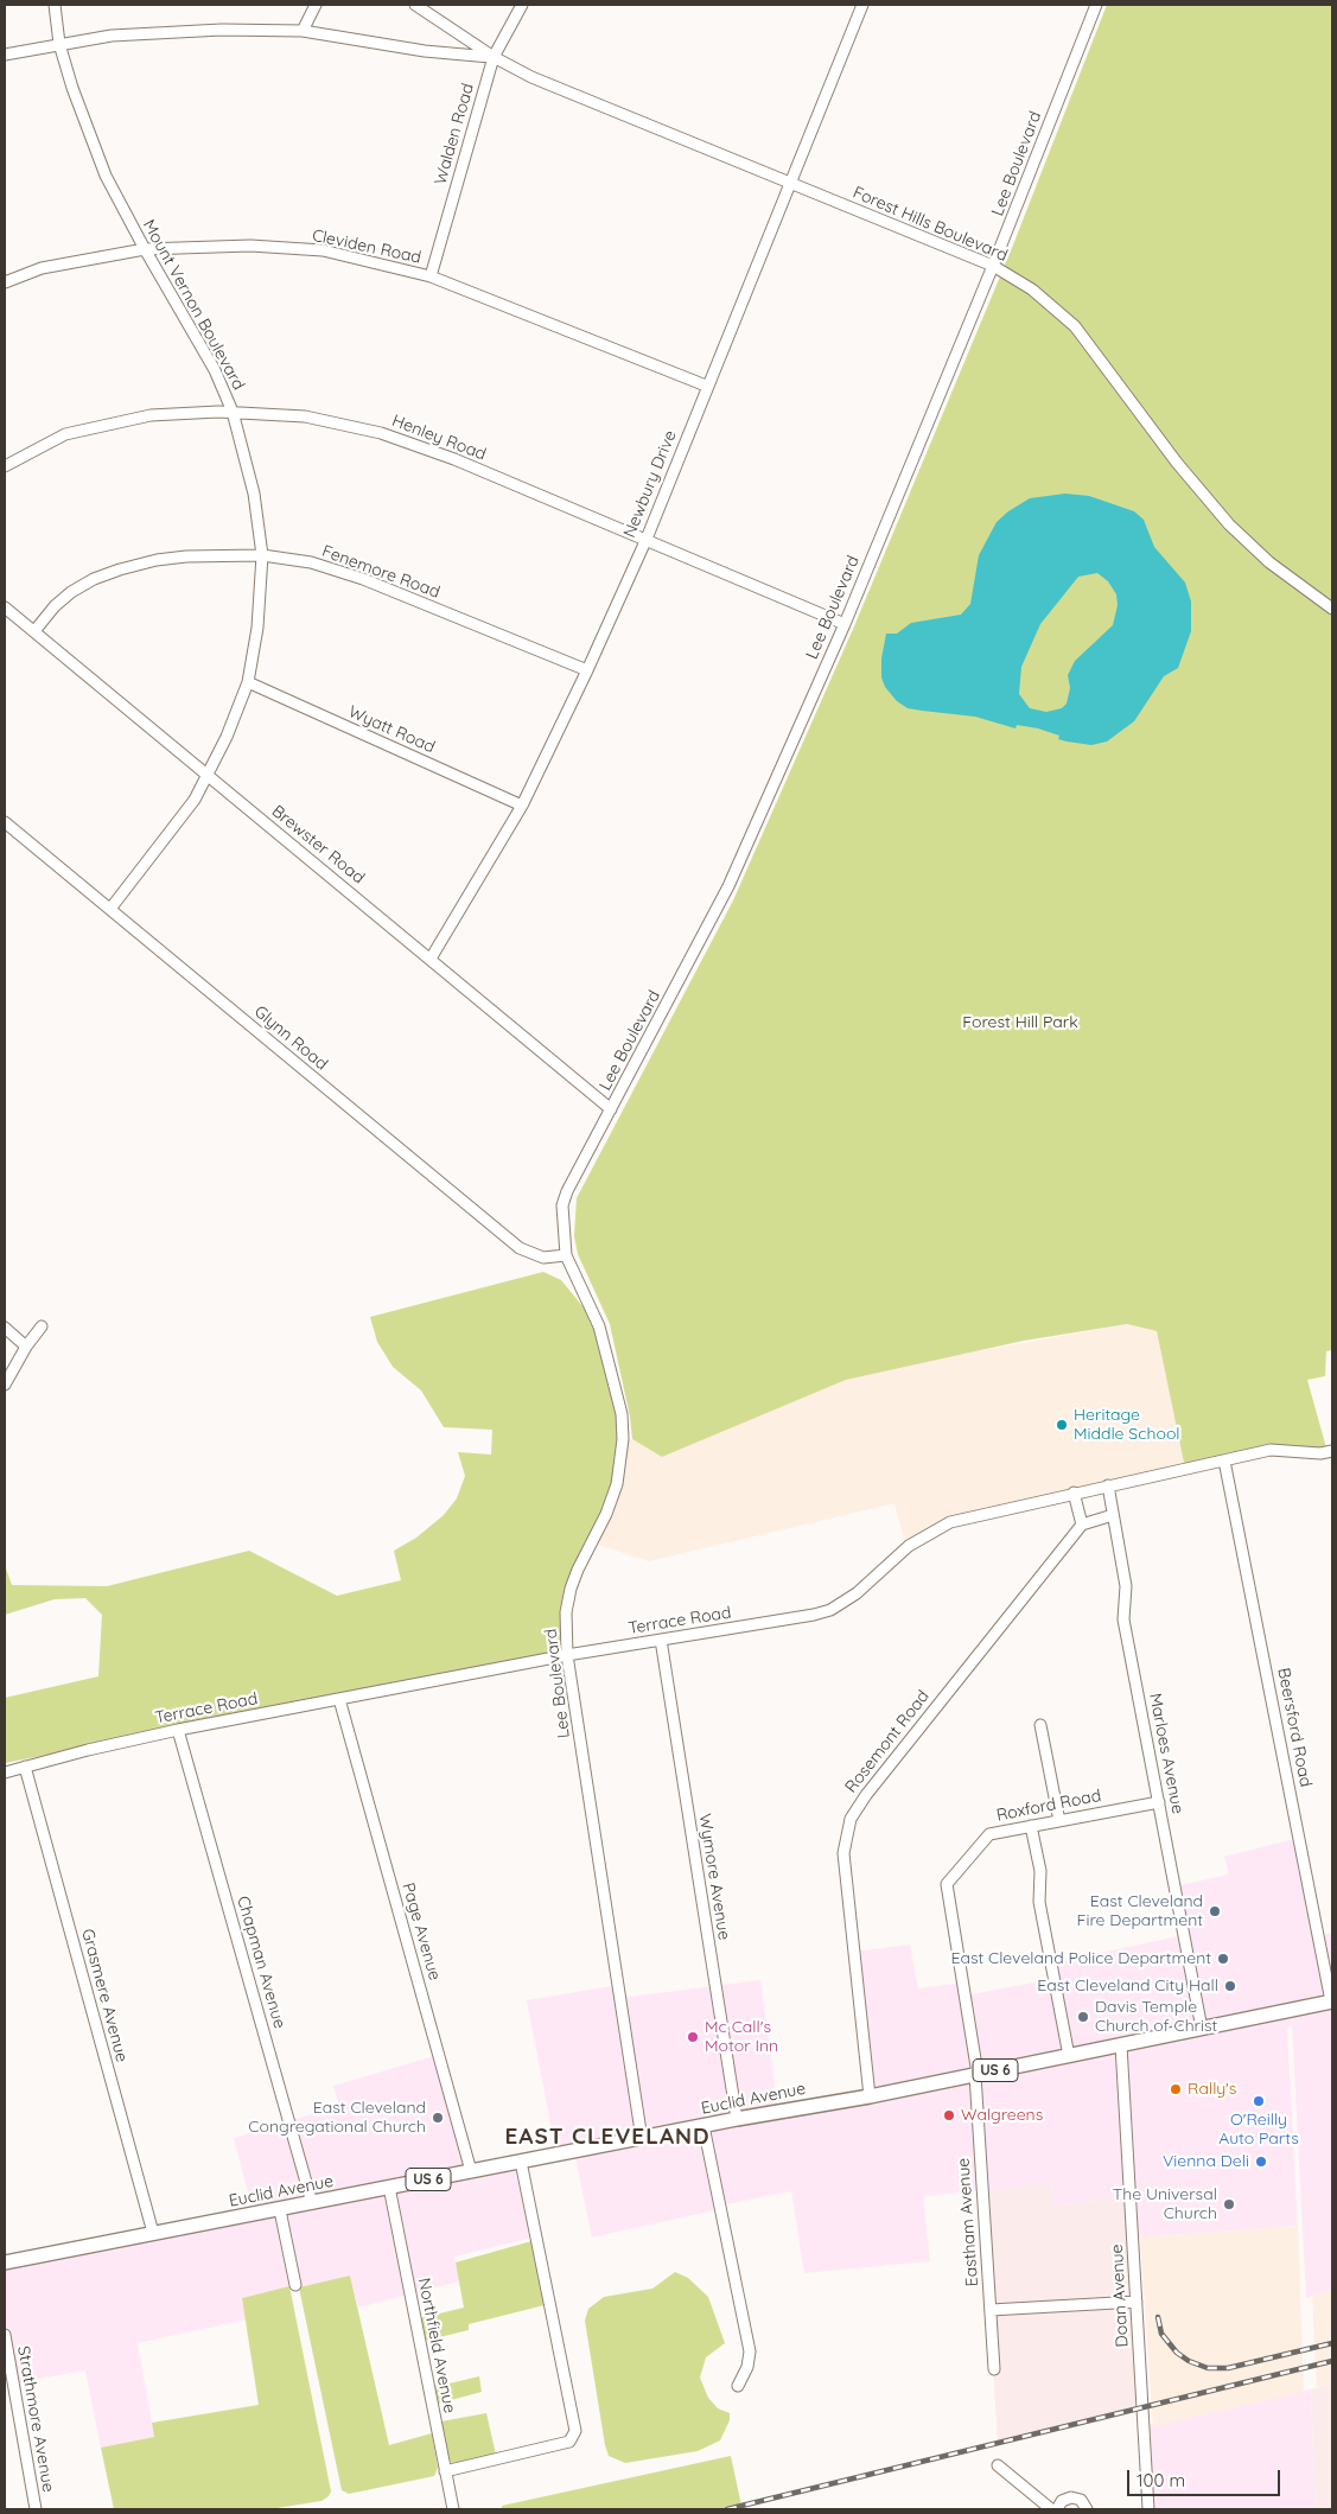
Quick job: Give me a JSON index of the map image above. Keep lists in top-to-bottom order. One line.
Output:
{"streets":{"main road":["US 6","Euclid Avenue"],"street":["Walden Road","Lee Boulevard","Forest Hills Boulevard","Cleviden Road","Mount Vernon Boulevard","Henley Road","Newbury Drive","Fenemore Road","Wyatt Road","Brewster Road","Glynn Road","Terrace Road","Beersford Road","Rosemont Road","Marloes Avenue","Roxford Road","Wymore Avenue","Page Avenue","Chapman Avenue","Grasmere Avenue","Eastham Avenue","Doan Avenue","Northfield Avenue","Strathmore Avenue"]},"crossings":[["Walden Road","Forest Hills Boulevard"],["Walden Road","Cleviden Road"],["Lee Boulevard","Forest Hills Boulevard"],["Lee Boulevard","Henley Road"],["Lee Boulevard","Brewster Road"],["Lee Boulevard","Glynn Road"],["Lee Boulevard","Terrace Road"],["Lee Boulevard","Euclid Avenue"],["Forest Hills Boulevard","Newbury Drive"],["Cleviden Road","Mount Vernon Boulevard"],["Cleviden Road","Newbury Drive"],["Mount Vernon Boulevard","Henley Road"],["Mount Vernon Boulevard","Fenemore Road"],["Mount Vernon Boulevard","Wyatt Road"],["Mount Vernon Boulevard","Brewster Road"],["Mount Vernon Boulevard","Glynn Road"],["Henley Road","Newbury Drive"],["Newbury Drive","Fenemore Road"],["Newbury Drive","Wyatt Road"],["Newbury Drive","Brewster Road"],["Fenemore Road","Brewster Road"],["Terrace Road","Beersford Road"],["Terrace Road","Marloes Avenue"],["Terrace Road","Wymore Avenue"],["Terrace Road","Page Avenue"],["Terrace Road","Chapman Avenue"],["Terrace Road","Grasmere Avenue"],["Beersford Road","Euclid Avenue"],["Rosemont Road","Euclid Avenue"],["Marloes Avenue","Roxford Road"],["Marloes Avenue","Euclid Avenue"],["Roxford Road","Euclid Avenue"],["Roxford Road","Eastham Avenue"],["Wymore Avenue","Euclid Avenue"],["Page Avenue","Euclid Avenue"],["Chapman Avenue","Euclid Avenue"],["Grasmere Avenue","Euclid Avenue"],["Euclid Avenue","Eastham Avenue"],["Euclid Avenue","Doan Avenue"],["Euclid Avenue","Northfield Avenue"]],"districts":["EAST CLEVELAND"],"parks":["Forest Hill Park"],"places":["Heritage Middle School","East Cleveland Fire Department","East Cleveland Police Department","East Cleveland City Hall","Davis Temple Church of Christ","Mc Call's Motor Inn","Rally's","O'Reilly Auto Parts","Walgreens","East Cleveland Congregational Church","Vienna Deli","The Universal Church"],"scale_bar":"100 m"}
